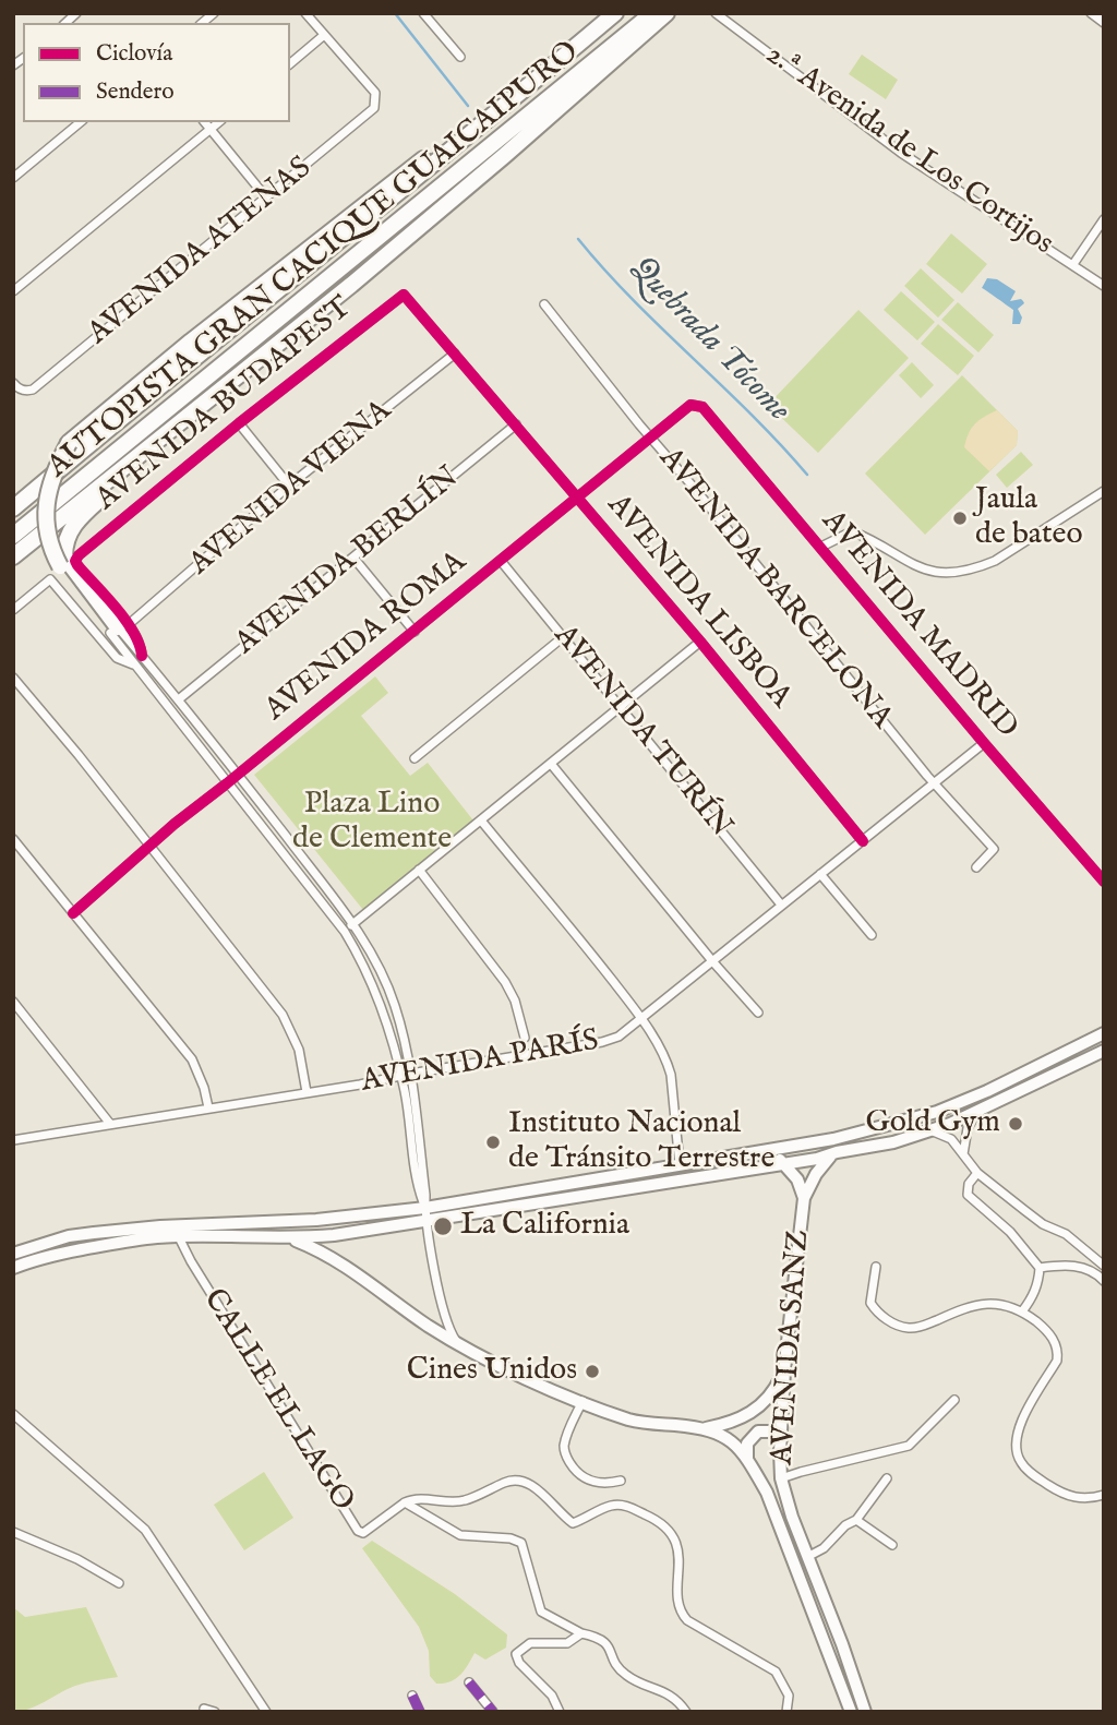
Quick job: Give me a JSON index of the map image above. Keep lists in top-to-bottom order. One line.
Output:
{"streets":{"highway":["AUTOPISTA GRAN CACIQUE GUAICAIPURO"],"main road":["AVENIDA SANZ"],"street":["2.ª Avenida de Los Cortijos","AVENIDA ATENAS","AVENIDA BUDAPEST","AVENIDA VIENA","AVENIDA BERLÍN","AVENIDA BARCELONA","AVENIDA LISBOA","AVENIDA MADRID","AVENIDA ROMA","AVENIDA TURÍN","AVENIDA PARÍS","CALLE EL LAGO"]},"crossings":[["AVENIDA BUDAPEST","AVENIDA VIENA"],["AVENIDA BUDAPEST","AVENIDA LISBOA"],["AVENIDA VIENA","AVENIDA LISBOA"],["AVENIDA BERLÍN","AVENIDA LISBOA"],["AVENIDA BARCELONA","AVENIDA ROMA"],["AVENIDA BARCELONA","AVENIDA PARÍS"],["AVENIDA LISBOA","AVENIDA ROMA"],["AVENIDA LISBOA","AVENIDA PARÍS"],["AVENIDA MADRID","AVENIDA ROMA"],["AVENIDA MADRID","AVENIDA PARÍS"],["AVENIDA ROMA","AVENIDA TURÍN"],["AVENIDA TURÍN","AVENIDA PARÍS"]],"water":["Quebrada Tócome"],"parks":["Plaza Lino de Clemente"],"places":["Jaula de bateo","Gold Gym","Instituto Nacional de Tránsito Terrestre","La California","Cines Unidos"],"legend":["Ciclovía","Sendero"]}
